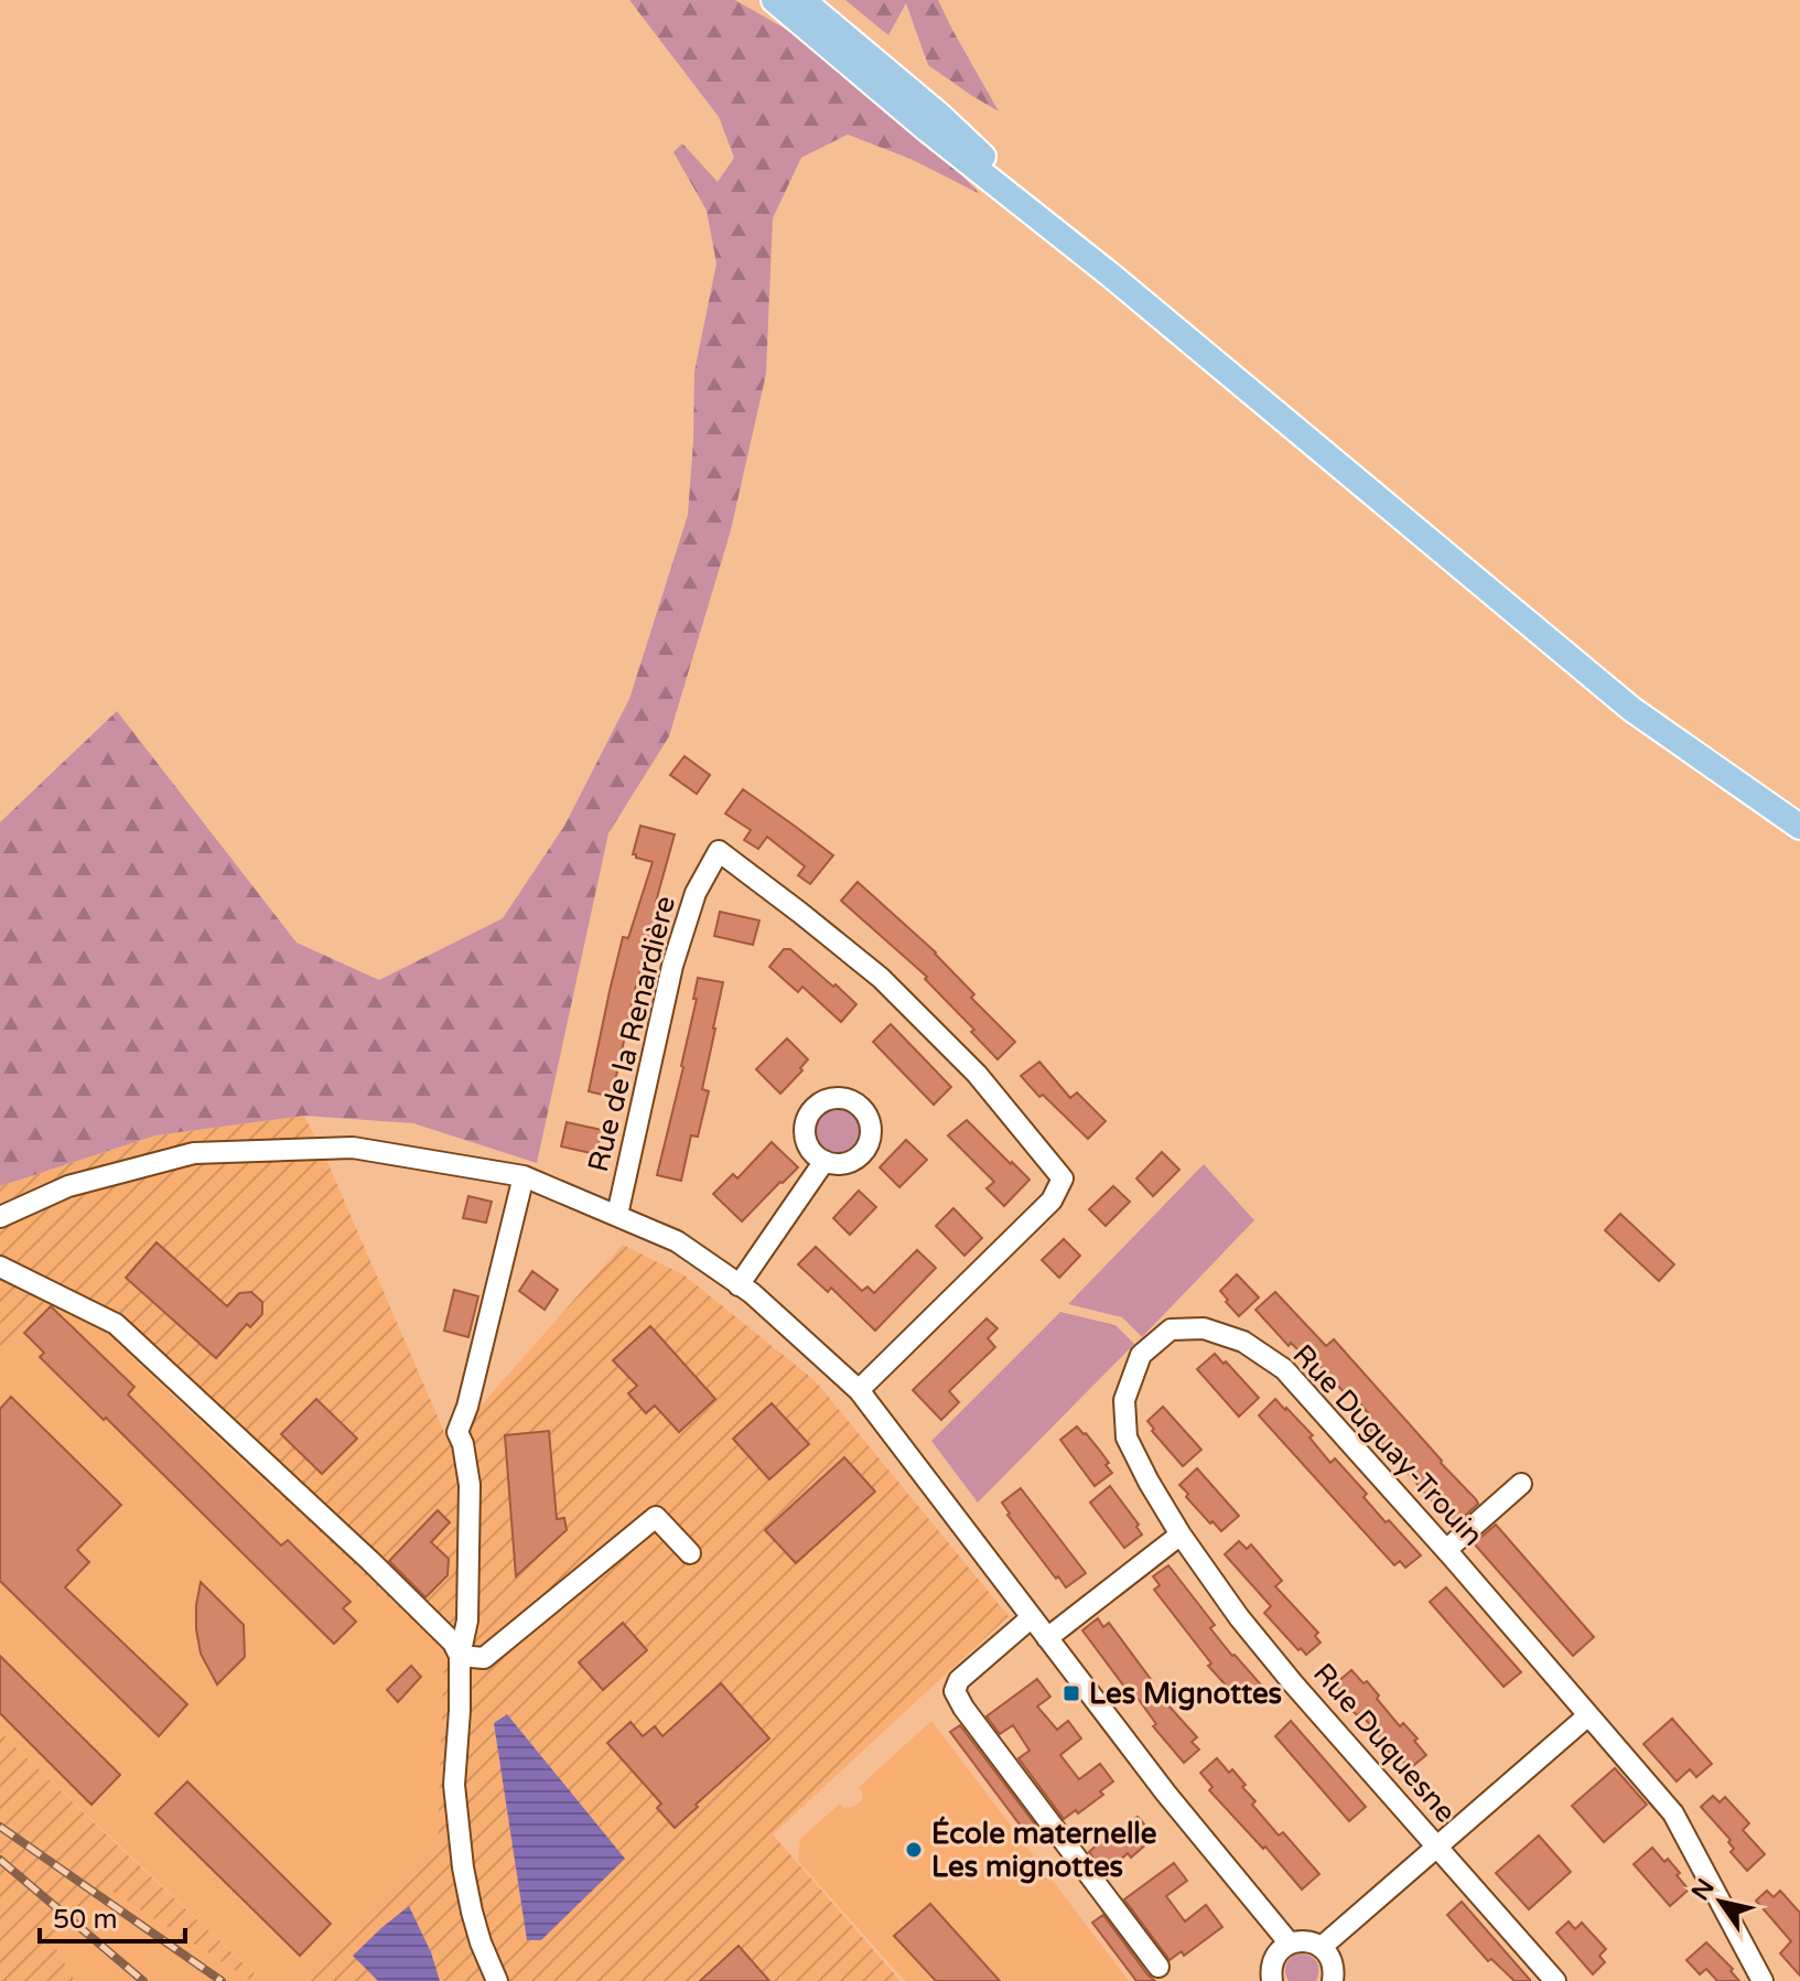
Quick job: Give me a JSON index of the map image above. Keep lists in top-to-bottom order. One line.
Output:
{"streets":{"street":["Rue de la Renardière","Rue Duguay-Trouin","Rue Duquesne"]},"crossings":[["Rue Duguay-Trouin","Rue Duquesne"]],"places":{"transit":["Les Mignottes"],"other":["École maternelle Les mignottes"]},"scale_bar":"50 m","north":"top left"}
